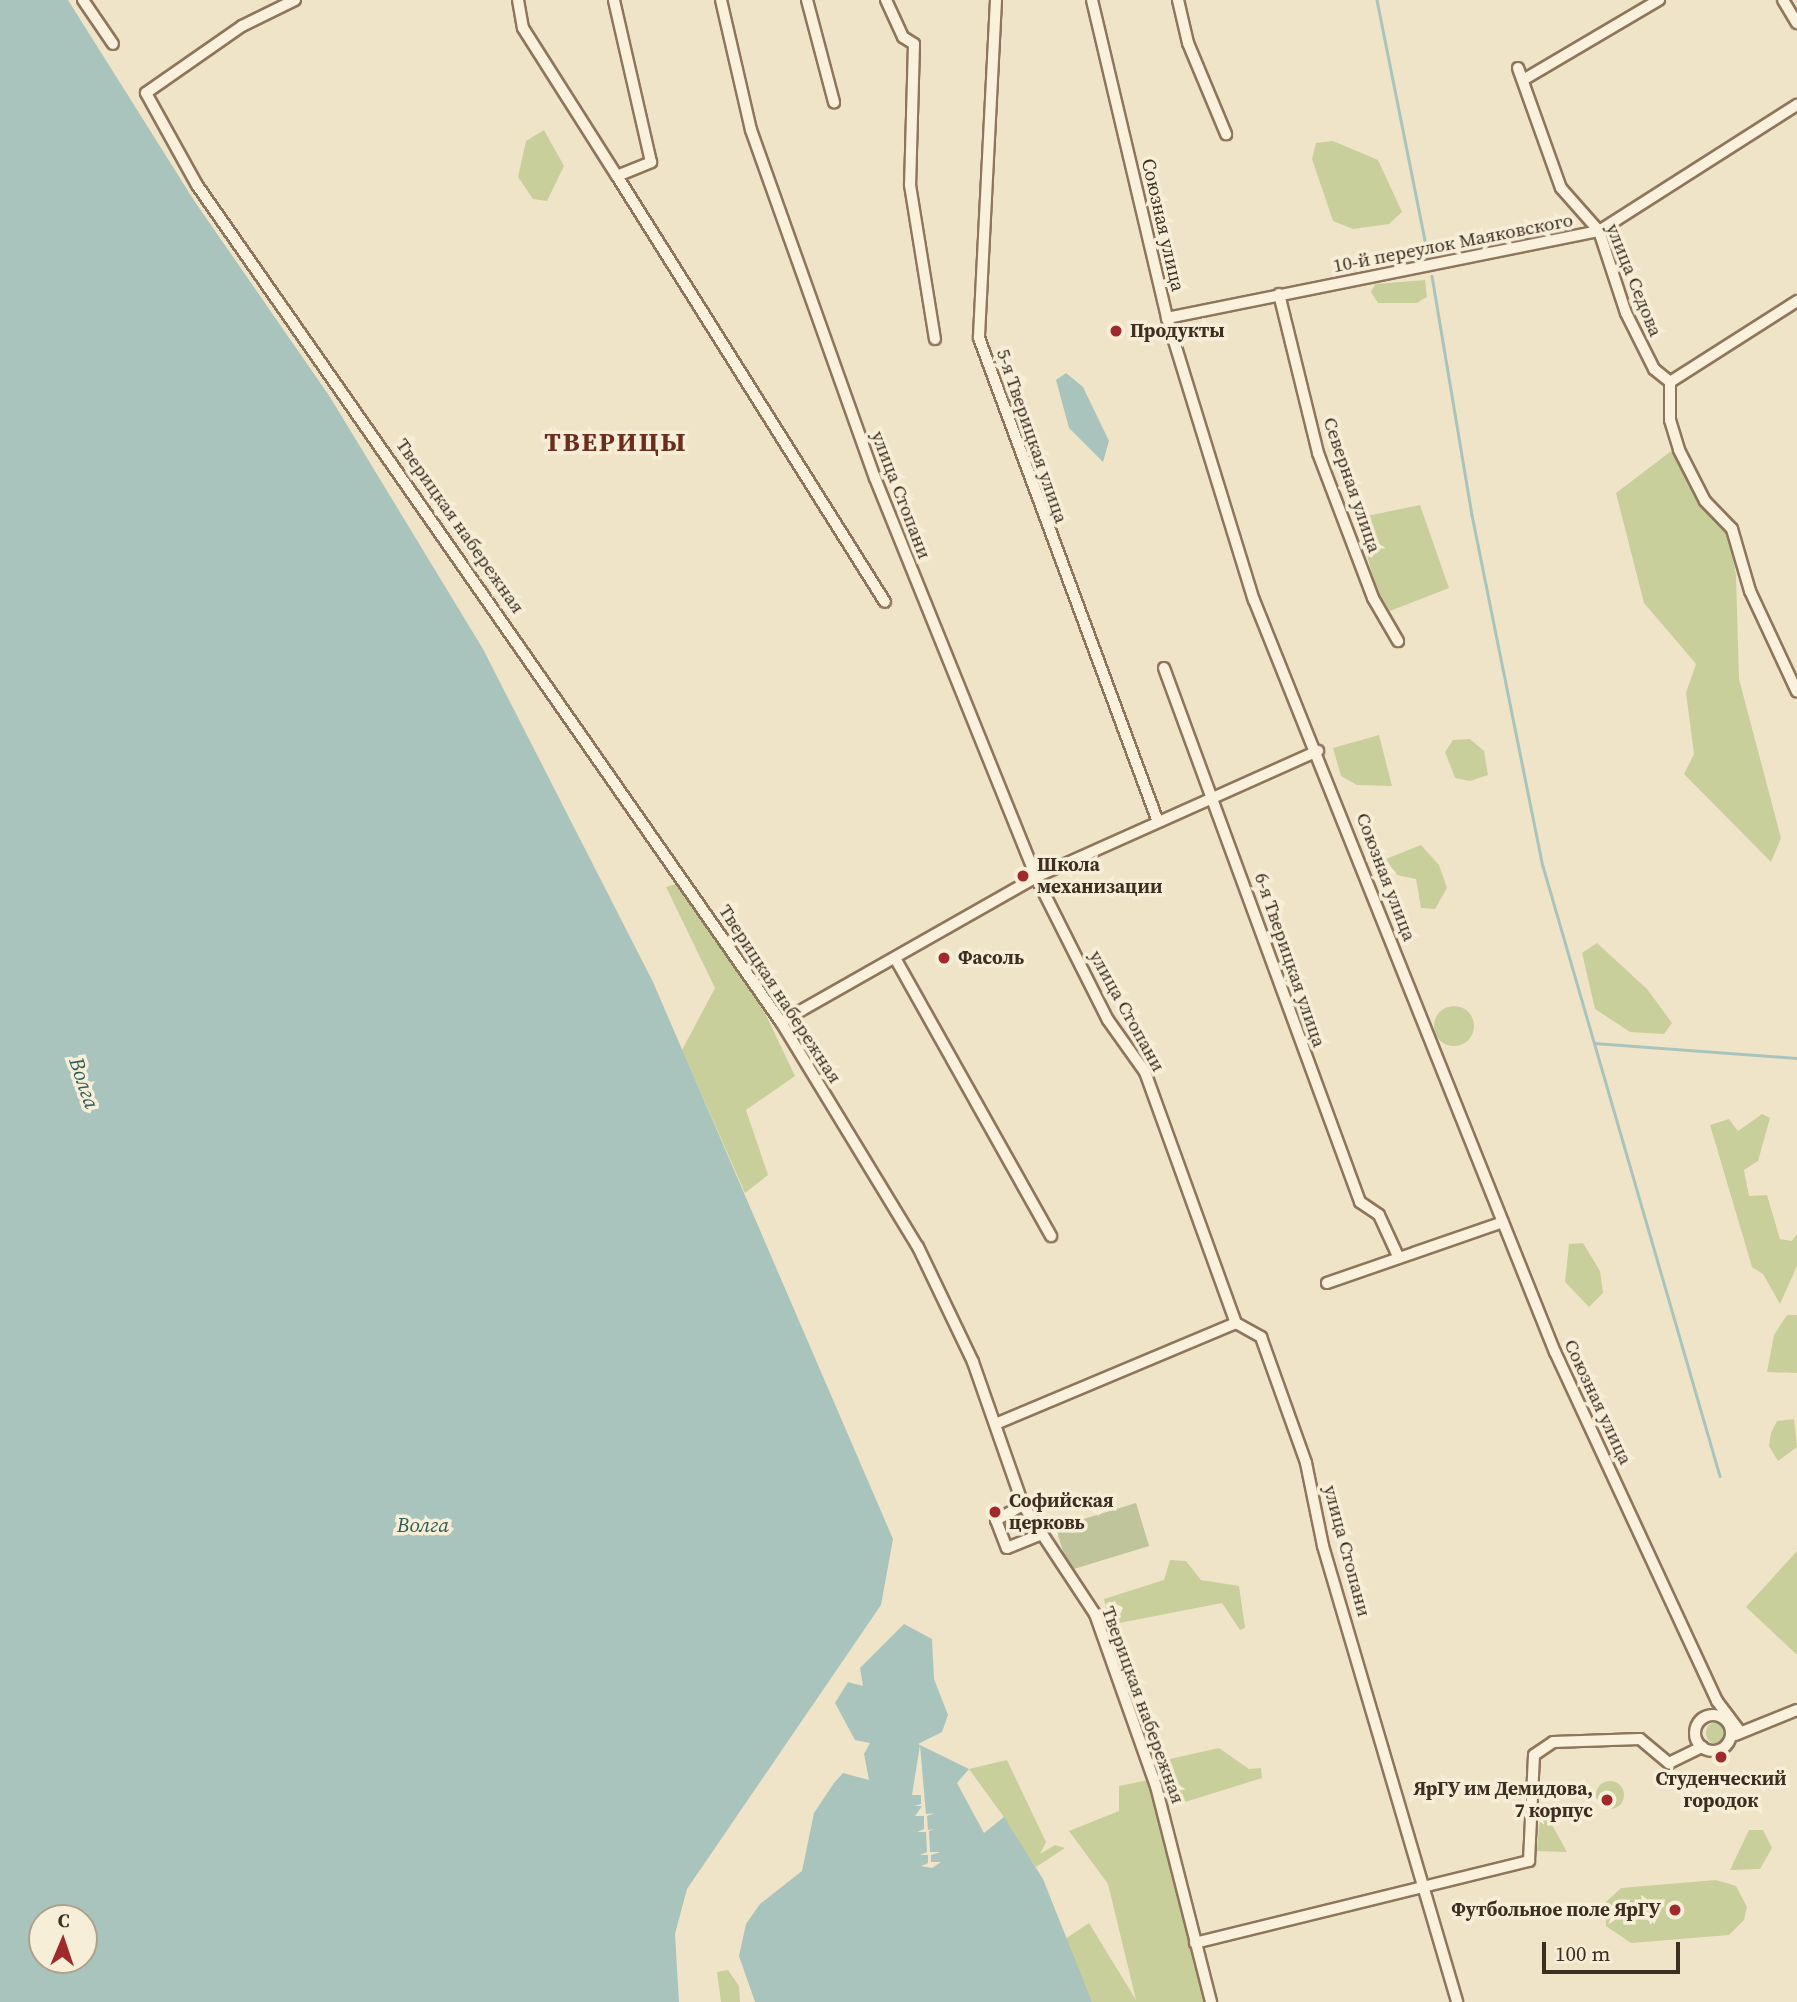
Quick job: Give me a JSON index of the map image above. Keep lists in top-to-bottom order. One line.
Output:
{"streets":{"street":["Союзная улица","10-й переулок Маяковского","улица Седова","5-я Тверицкая улица","Северная улица","улица Стопани","Тверицкая набережная","6-я Тверицкая улица"]},"crossings":[["Союзная улица","10-й переулок Маяковского"],["10-й переулок Маяковского","улица Седова"],["10-й переулок Маяковского","Северная улица"]],"districts":["ТВЕРИЦЫ"],"water":["Волга"],"places":["Продукты","Школа механизации","Фасоль","Софийская церковь","Студенческий городок","ЯрГУ им Демидова, 7 корпус","Футбольное поле ЯрГУ"],"scale_bar":"100 m","north":"top"}
